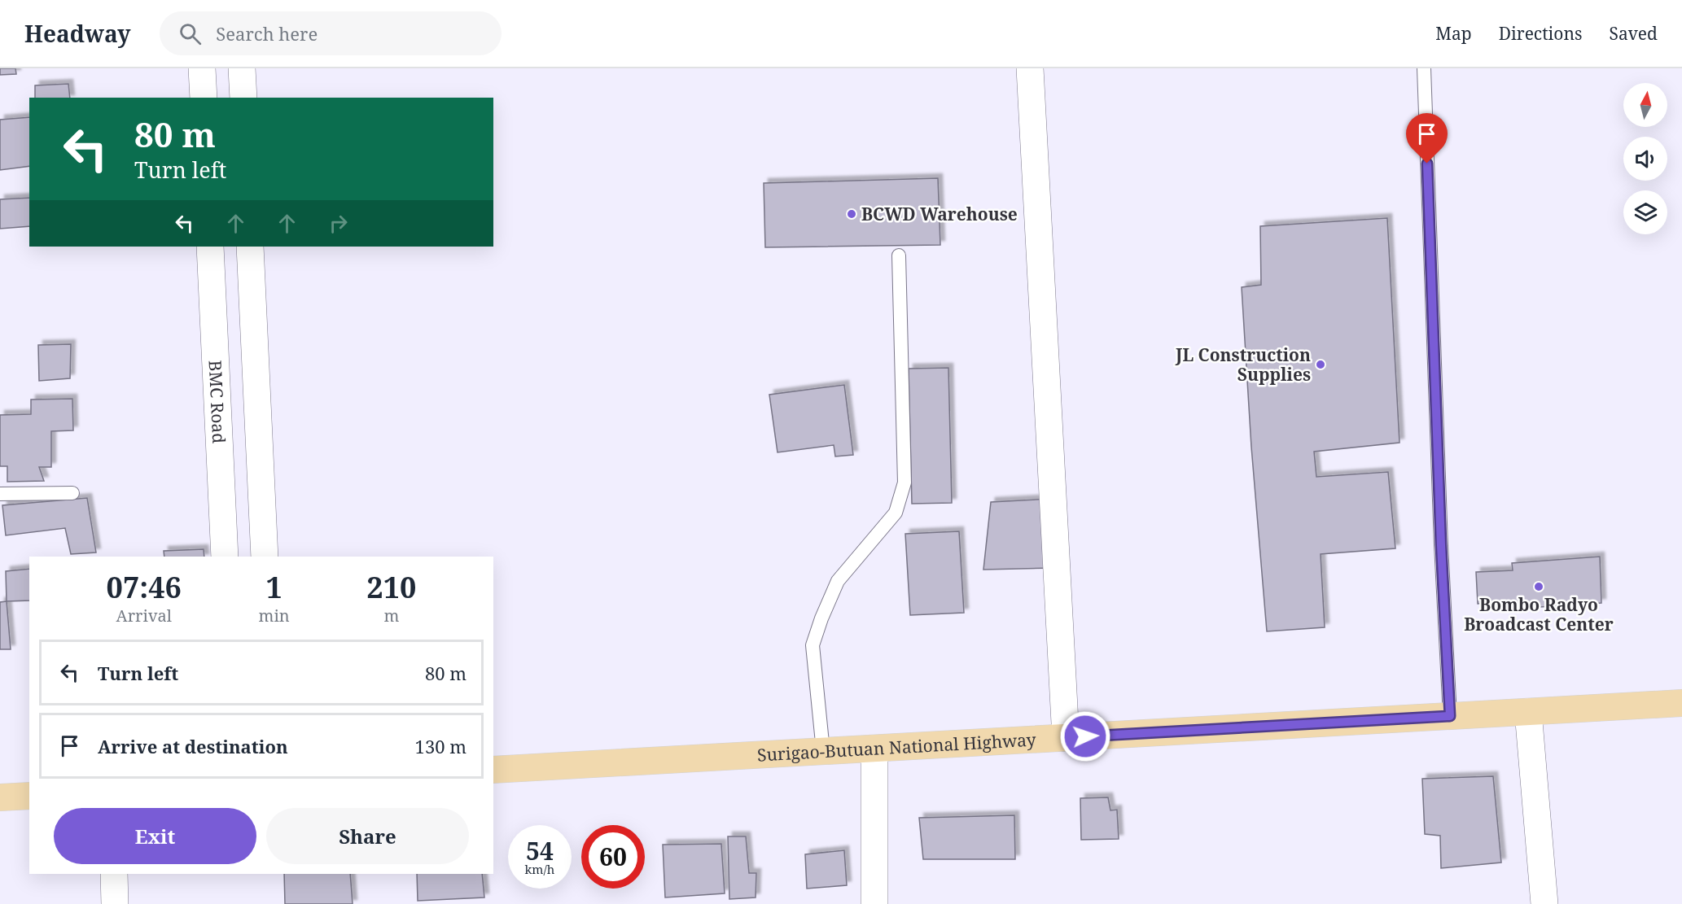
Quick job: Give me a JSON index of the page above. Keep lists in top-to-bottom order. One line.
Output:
{"streets":{"main road":["Surigao-Butuan National Highway"],"street":["BMC Road"]},"places":["BCWD Warehouse","JL Construction Supplies","Bombo Radyo Broadcast Center"],"north":"top","page":{"header":"Headway","search":"Search here","nav":["Map","Directions","Saved"],"turn":["80 m","Turn left"],"eta":["07:46","Arrival","1","min","210","m"],"list":[{"name":"Turn left","value":"80 m"},{"name":"Arrive at destination","value":"130 m"}],"buttons":["Exit","Share"],"speed":"54 km/h","limit":"60"}}
